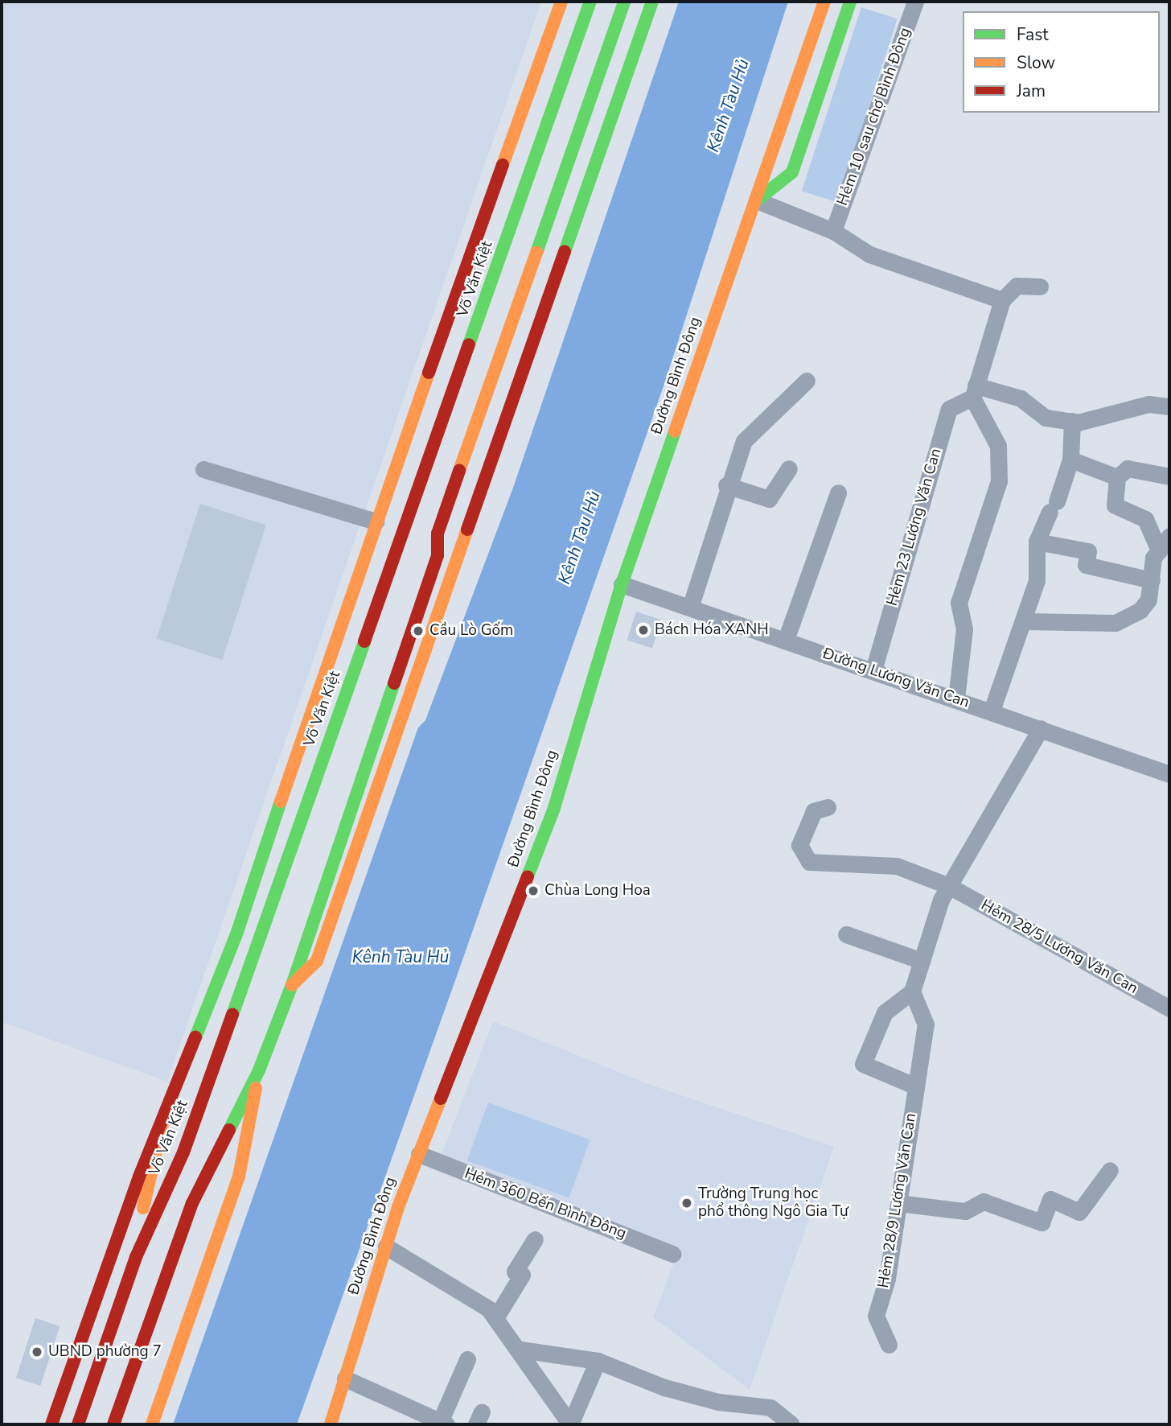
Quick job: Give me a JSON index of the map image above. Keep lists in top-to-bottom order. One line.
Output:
{"streets":{"main road":["Võ Văn Kiệt","Đường Bình Đông"],"street":["Hẻm 10 sau chợ Bình Đông","Hẻm 23 Lương Văn Can","Đường Lương Văn Can","Hẻm 28/5 Lương Văn Can","Hẻm 28/9 Lương Văn Can","Hẻm 360 Bến Bình Đông"]},"crossings":[["Đường Bình Đông","Đường Lương Văn Can"],["Đường Bình Đông","Hẻm 360 Bến Bình Đông"],["Hẻm 23 Lương Văn Can","Đường Lương Văn Can"]],"water":["Kênh Tàu Hủ"],"places":["Bách Hóa XANH","Cầu Lò Gốm","Chùa Long Hoa","Trường Trung học phổ thông Ngô Gia Tự","UBND phường 7"],"legend":["Fast","Slow","Jam"]}
